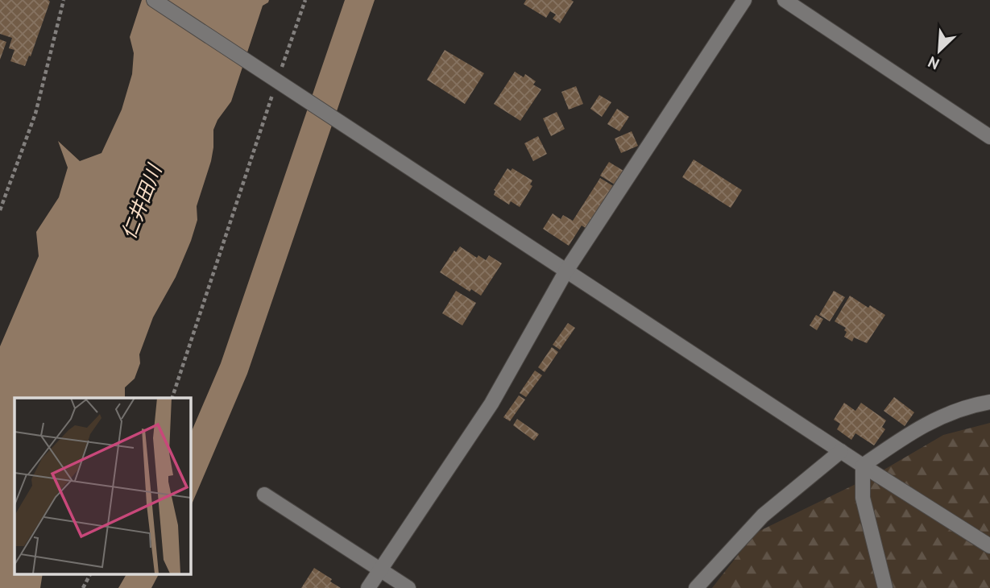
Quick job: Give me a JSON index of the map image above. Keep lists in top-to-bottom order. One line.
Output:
{"water":["仁井田川"],"north":"bottom left"}
